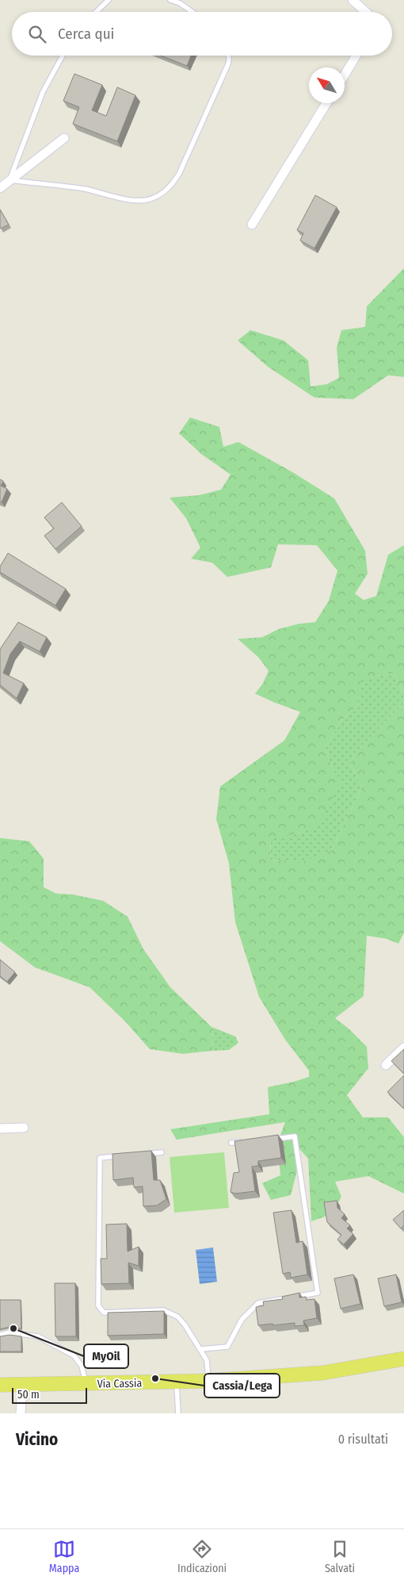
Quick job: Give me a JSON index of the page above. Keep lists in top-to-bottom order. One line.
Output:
{"streets":{"main road":["Via Cassia"]},"places":["MyOil","Cassia/Lega"],"scale_bar":"50 m","north":"top left","page":{"search":"Cerca qui","scale":"50 m","heading":["Vicino","0 risultati"],"nav":["Mappa","Indicazioni","Salvati"]}}
